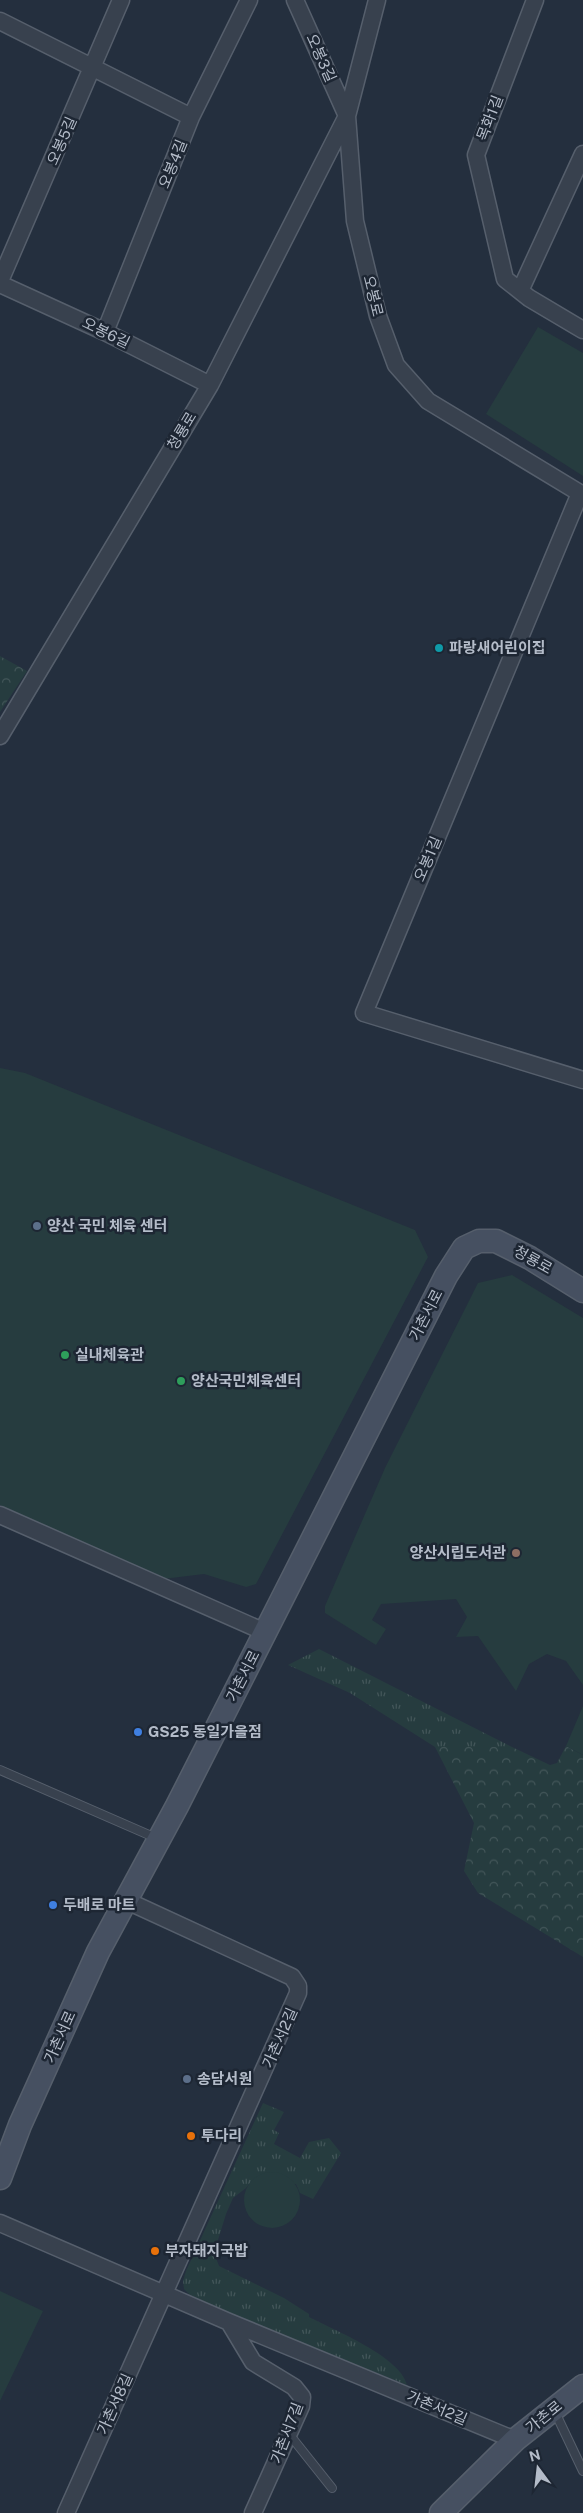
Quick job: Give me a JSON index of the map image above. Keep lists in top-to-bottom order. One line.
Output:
{"streets":{"street":["오봉3길","목화1길","오봉5길","오봉4길","오봉로","오봉6길","청룡로","오봉1길","가촌서로","가촌서2길","가촌서8길","가촌로","가촌서7길"]},"crossings":[["오봉3길","오봉로"],["오봉3길","청룡로"],["오봉5길","오봉6길"],["오봉4길","오봉6길"],["오봉로","청룡로"],["오봉로","오봉1길"],["오봉6길","청룡로"],["청룡로","가촌서로"],["가촌서로","가촌서2길"],["가촌서2길","가촌서8길"],["가촌서2길","가촌로"],["가촌서2길","가촌서7길"]],"places":["파랑새어린이집","양산 국민 체육 센터","실내체육관","양산국민체육센터","양산시립도서관","GS25 동일가을점","두배로 마트","송담서원","투다리","부자돼지국밥"],"north":"top"}
